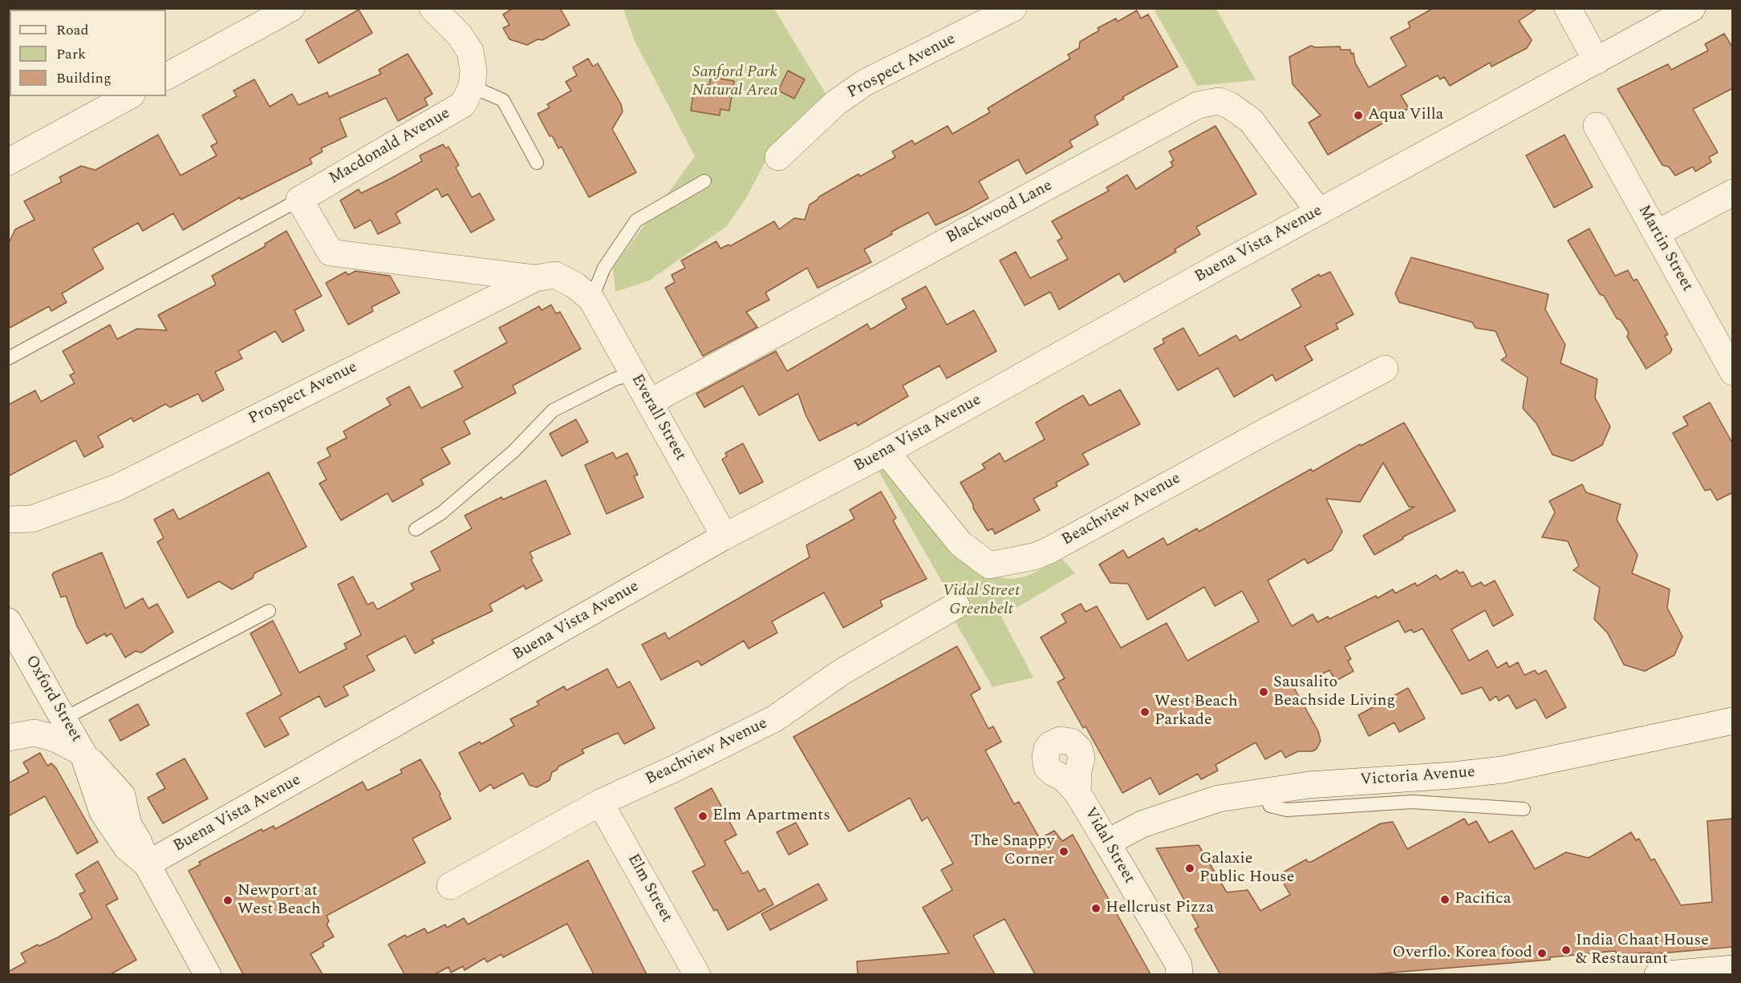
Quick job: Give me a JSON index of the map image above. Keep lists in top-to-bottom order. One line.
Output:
{"streets":{"street":["Prospect Avenue","Macdonald Avenue","Blackwood Lane","Buena Vista Avenue","Martin Street","Everall Street","Beachview Avenue","Oxford Street","Victoria Avenue","Vidal Street","Elm Street"]},"crossings":[["Prospect Avenue","Everall Street"],["Blackwood Lane","Buena Vista Avenue"],["Blackwood Lane","Everall Street"],["Buena Vista Avenue","Everall Street"],["Buena Vista Avenue","Beachview Avenue"],["Buena Vista Avenue","Oxford Street"],["Beachview Avenue","Elm Street"],["Victoria Avenue","Vidal Street"]],"parks":["Sanford Park Natural Area","Vidal Street Greenbelt"],"places":["Aqua Villa","Sausalito Beachside Living","West Beach Parkade","Elm Apartments","The Snappy Corner","Galaxie Public House","Pacifica","Newport at West Beach","Hellcrust Pizza","India Chaat House & Restaurant","Overflo. Korea food"],"legend":["Road","Park","Building"]}
